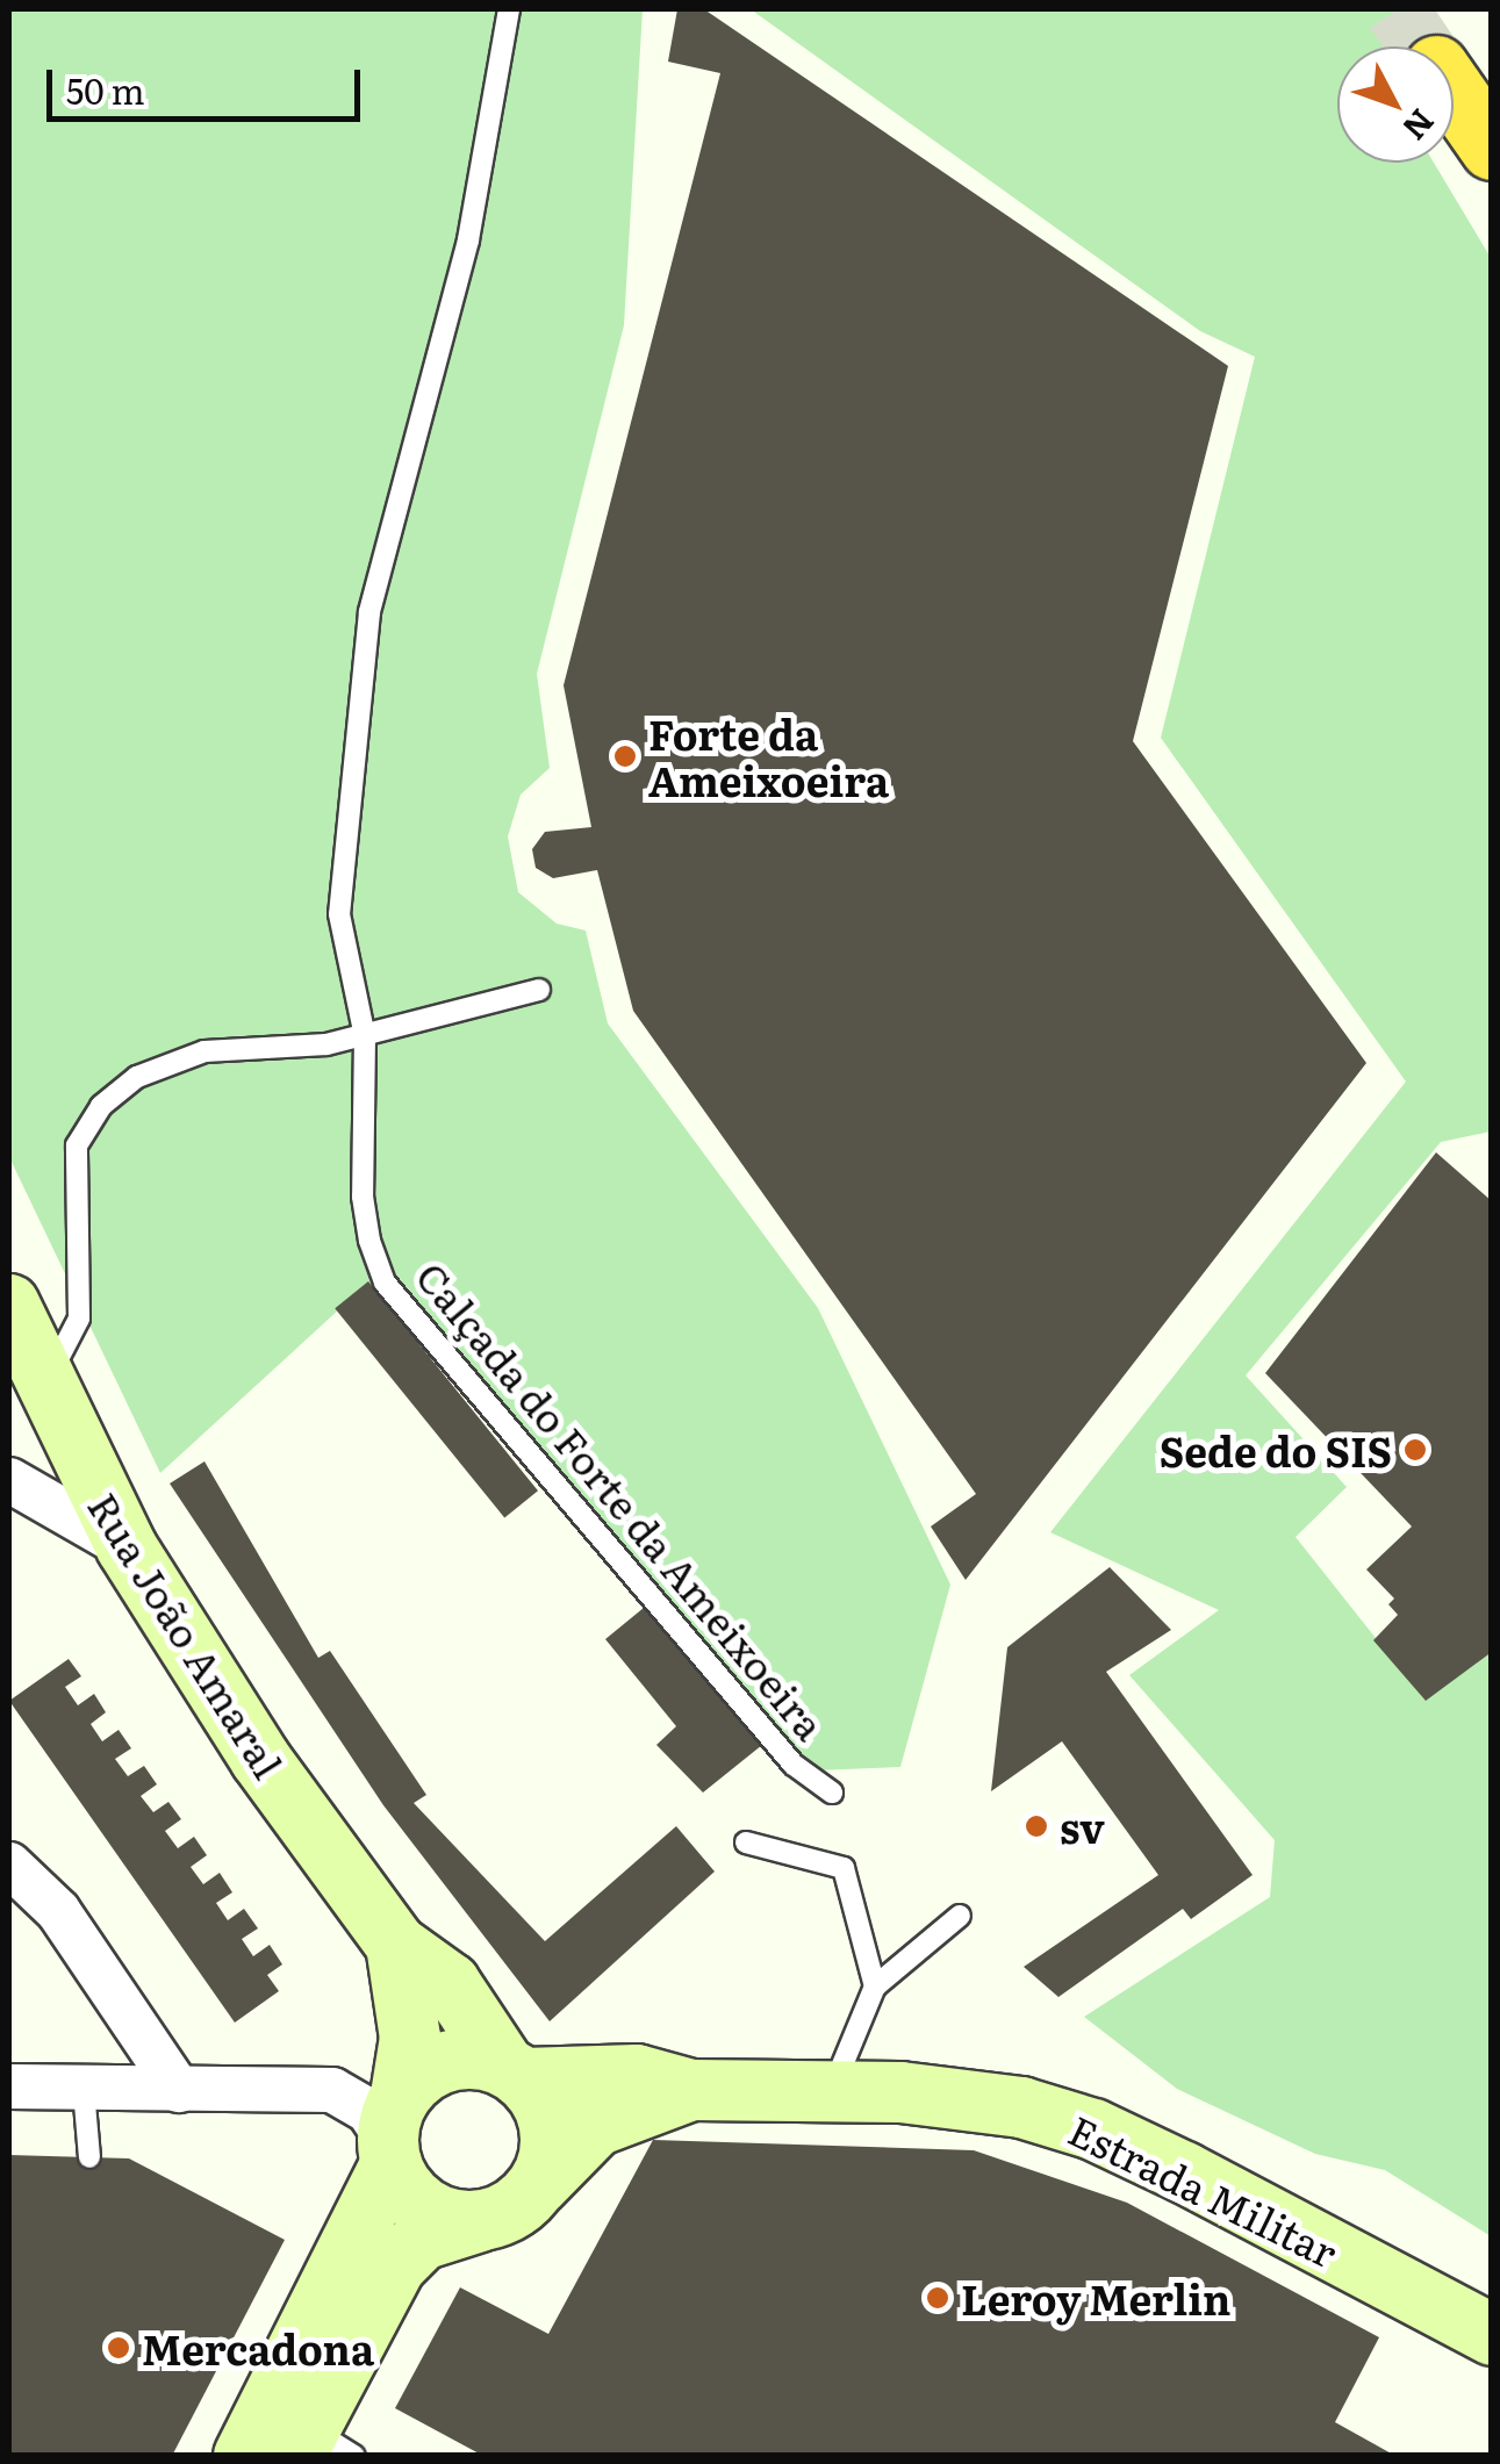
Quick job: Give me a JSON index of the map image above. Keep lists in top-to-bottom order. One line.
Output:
{"streets":{"street":["Rua João Amaral","Estrada Militar"],"lane":["Calçada do Forte da Ameixoeira"]},"crossings":[["Rua João Amaral","Estrada Militar"]],"places":["Forte da Ameixoeira","Sede do SIS","sv","Leroy Merlin","Mercadona"],"scale_bar":"50 m","north":"bottom right"}
